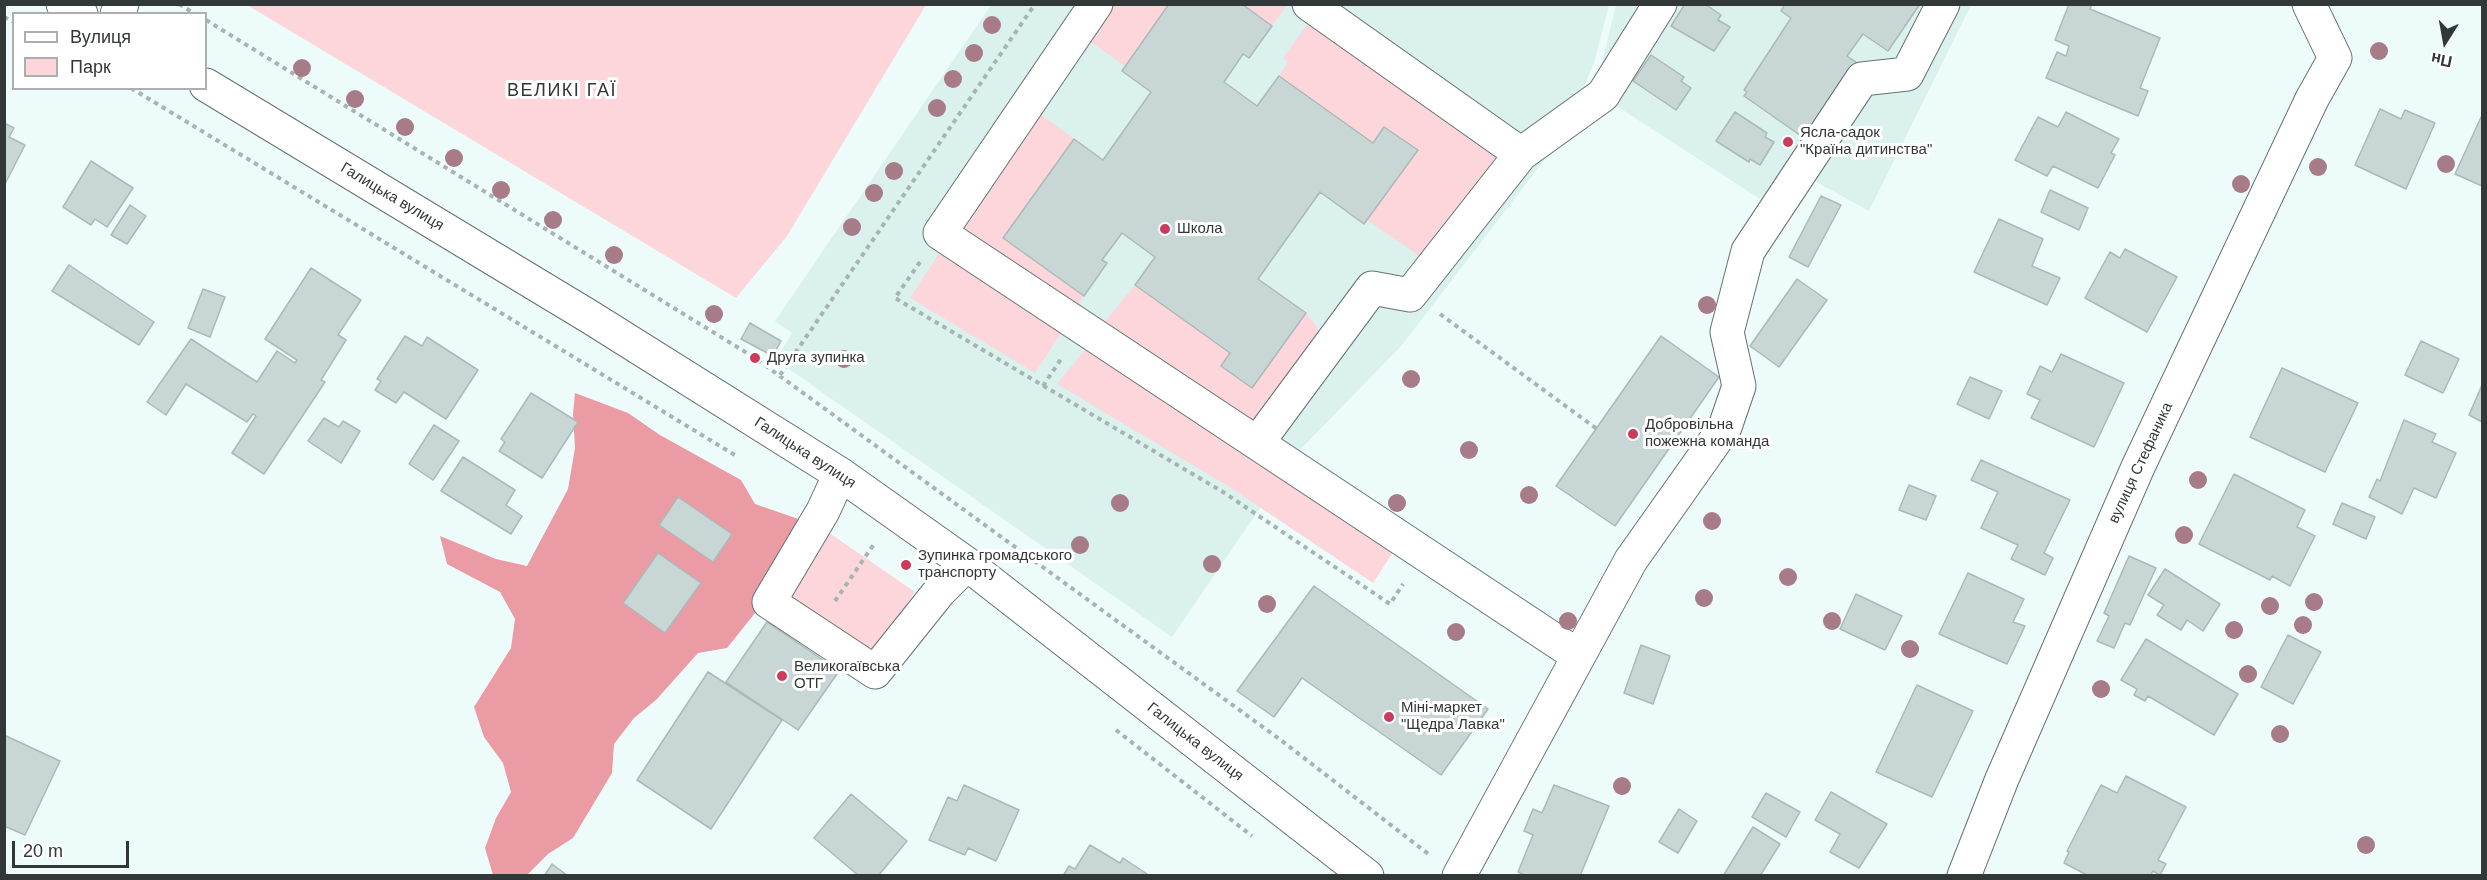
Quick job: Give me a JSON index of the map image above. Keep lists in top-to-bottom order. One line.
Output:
{"streets":{"street":["Галицька вулиця","вулиця Стефаника"]},"districts":["ВЕЛИКІ ГАЇ"],"places":["Ясла-садок \"Країна дитинства\"","Школа","Друга зупинка","Добровільна пожежна команда","Зупинка громадського транспорту","Великогаївська ОТГ","Міні-маркет \"Щедра Лавка\""],"legend":["Вулиця","Парк"],"scale_bar":"20 m","north":"bottom"}
